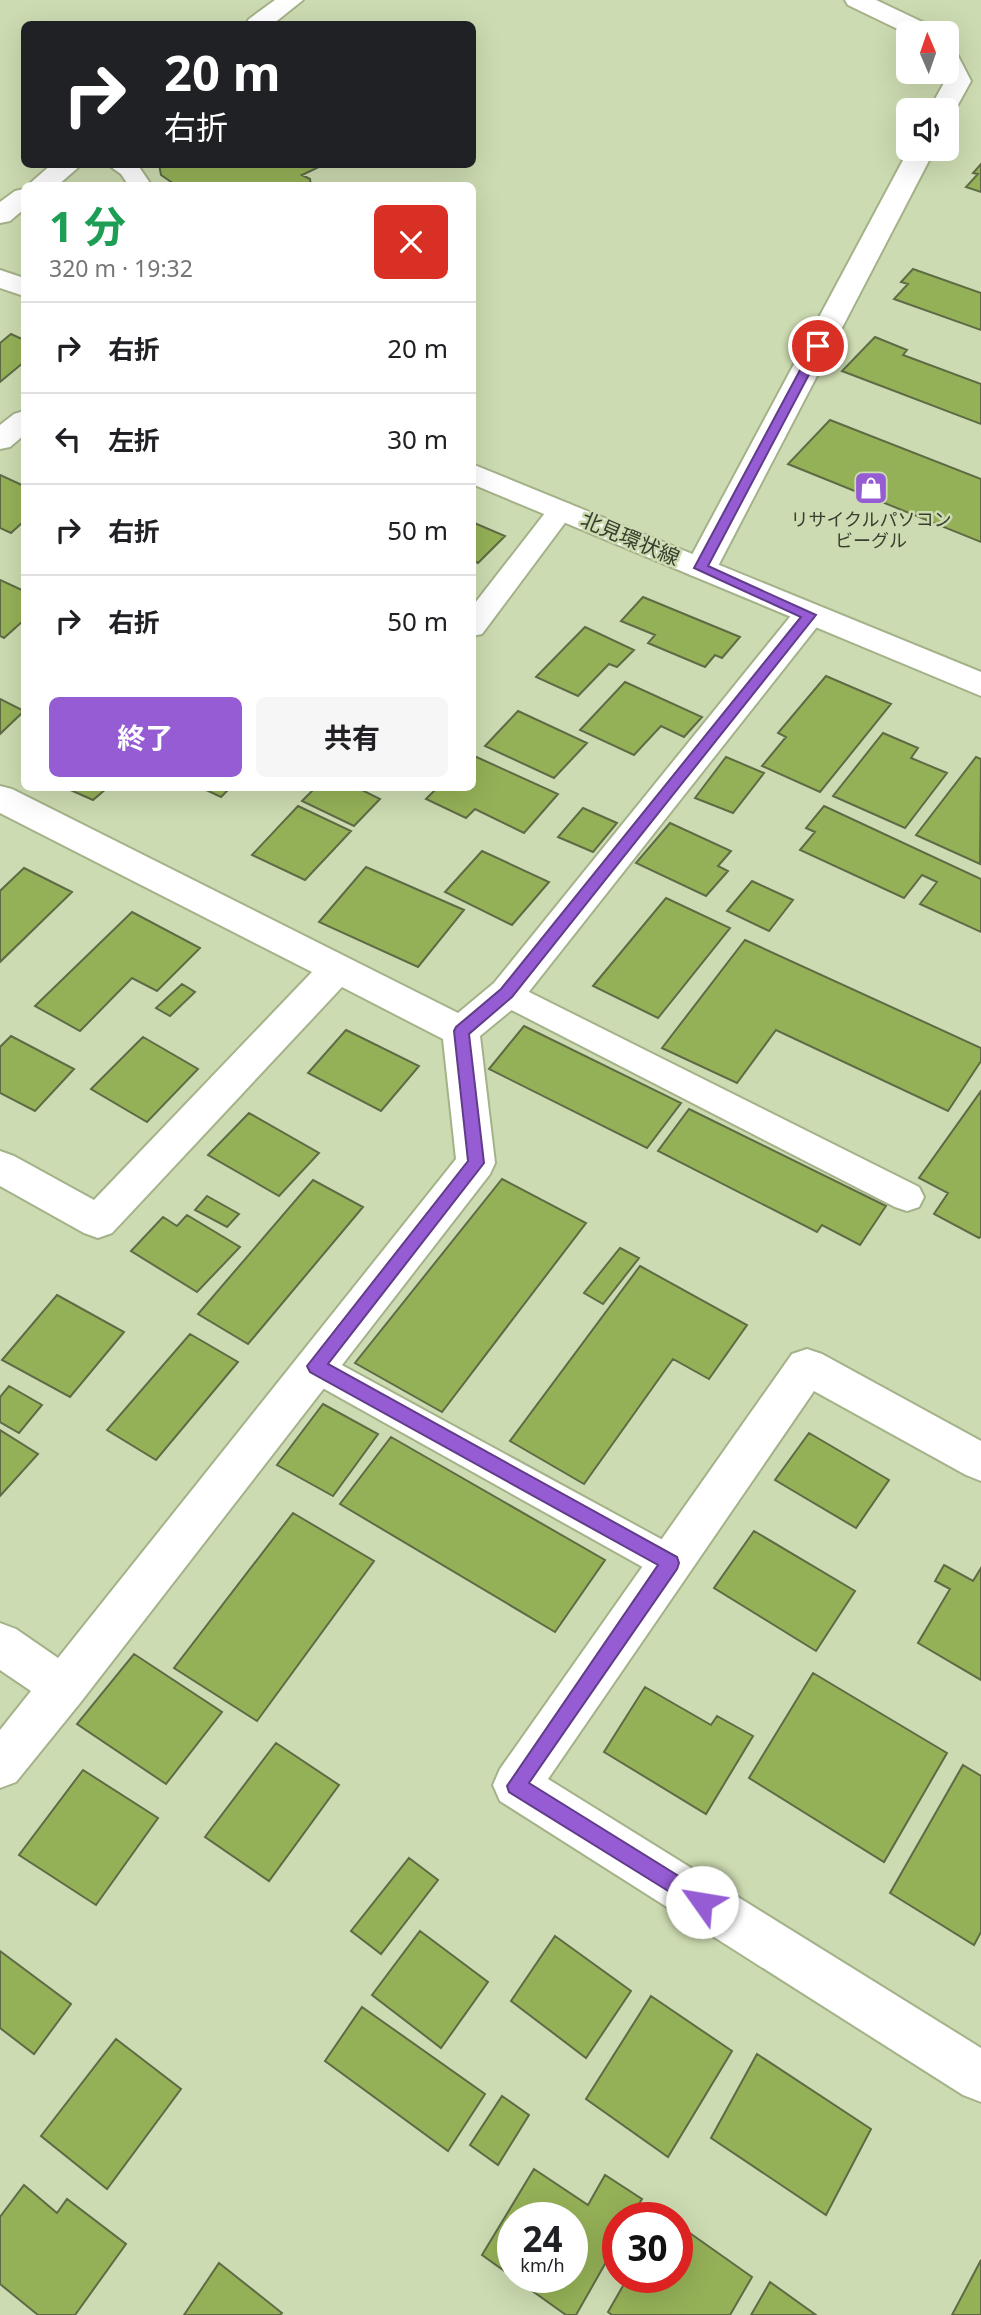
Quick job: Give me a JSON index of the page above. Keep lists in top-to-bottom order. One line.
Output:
{"streets":{"street":["北見環状線"]},"places":{"shop":["リサイクルパソコン ビーグル"]},"north":"top","page":{"turn":["20 m","右折"],"heading":["1 分","320 m · 19:32"],"list":[{"name":"右折","value":"20 m"},{"name":"左折","value":"30 m"},{"name":"右折","value":"50 m"},{"name":"右折","value":"50 m"}],"buttons":["終了","共有"],"speed":"24 km/h","limit":"30"}}
